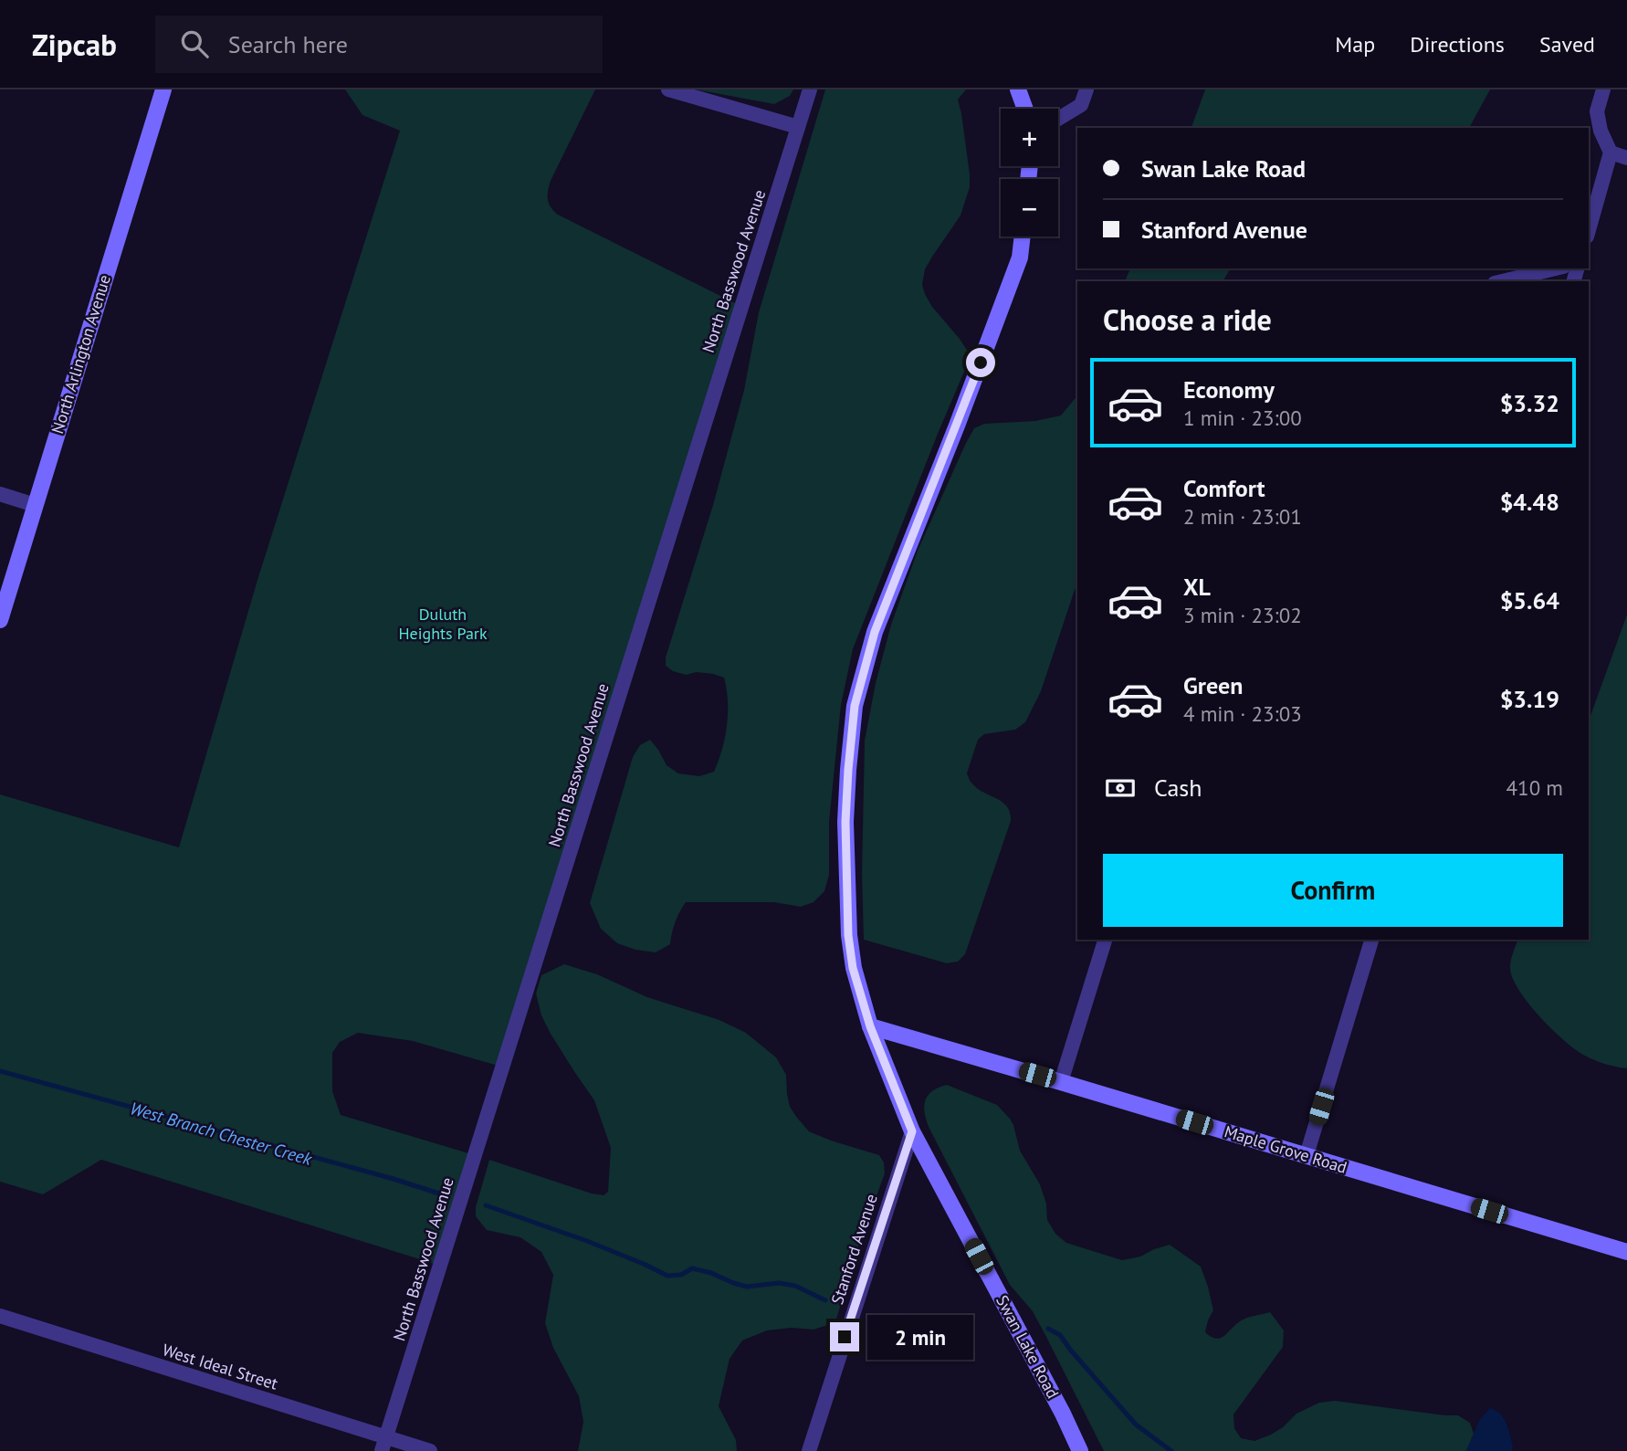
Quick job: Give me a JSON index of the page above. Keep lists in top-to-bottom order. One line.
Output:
{"streets":{"street":["North Basswood Avenue","North Arlington Avenue","Maple Grove Road","Stanford Avenue","Swan Lake Road","West Ideal Street"]},"crossings":[["North Basswood Avenue","West Ideal Street"],["Maple Grove Road","Swan Lake Road"],["Stanford Avenue","Swan Lake Road"]],"water":["West Branch Chester Creek"],"parks":["Duluth Heights Park"],"page":{"header":"Zipcab","search":"Search here","nav":["Map","Directions","Saved"],"map_buttons":["+","−"],"banner":["Swan Lake Road","Stanford Avenue"],"heading":"Choose a ride","list":[{"name":"Economy","note":"1 min · 23:00","value":"$3.32"},{"name":"Comfort","note":"2 min · 23:01","value":"$4.48"},{"name":"XL","note":"3 min · 23:02","value":"$5.64"},{"name":"Green","note":"4 min · 23:03","value":"$3.19"}],"pay":["Cash","410 m"],"buttons":"Confirm","bubble":"2 min"}}
